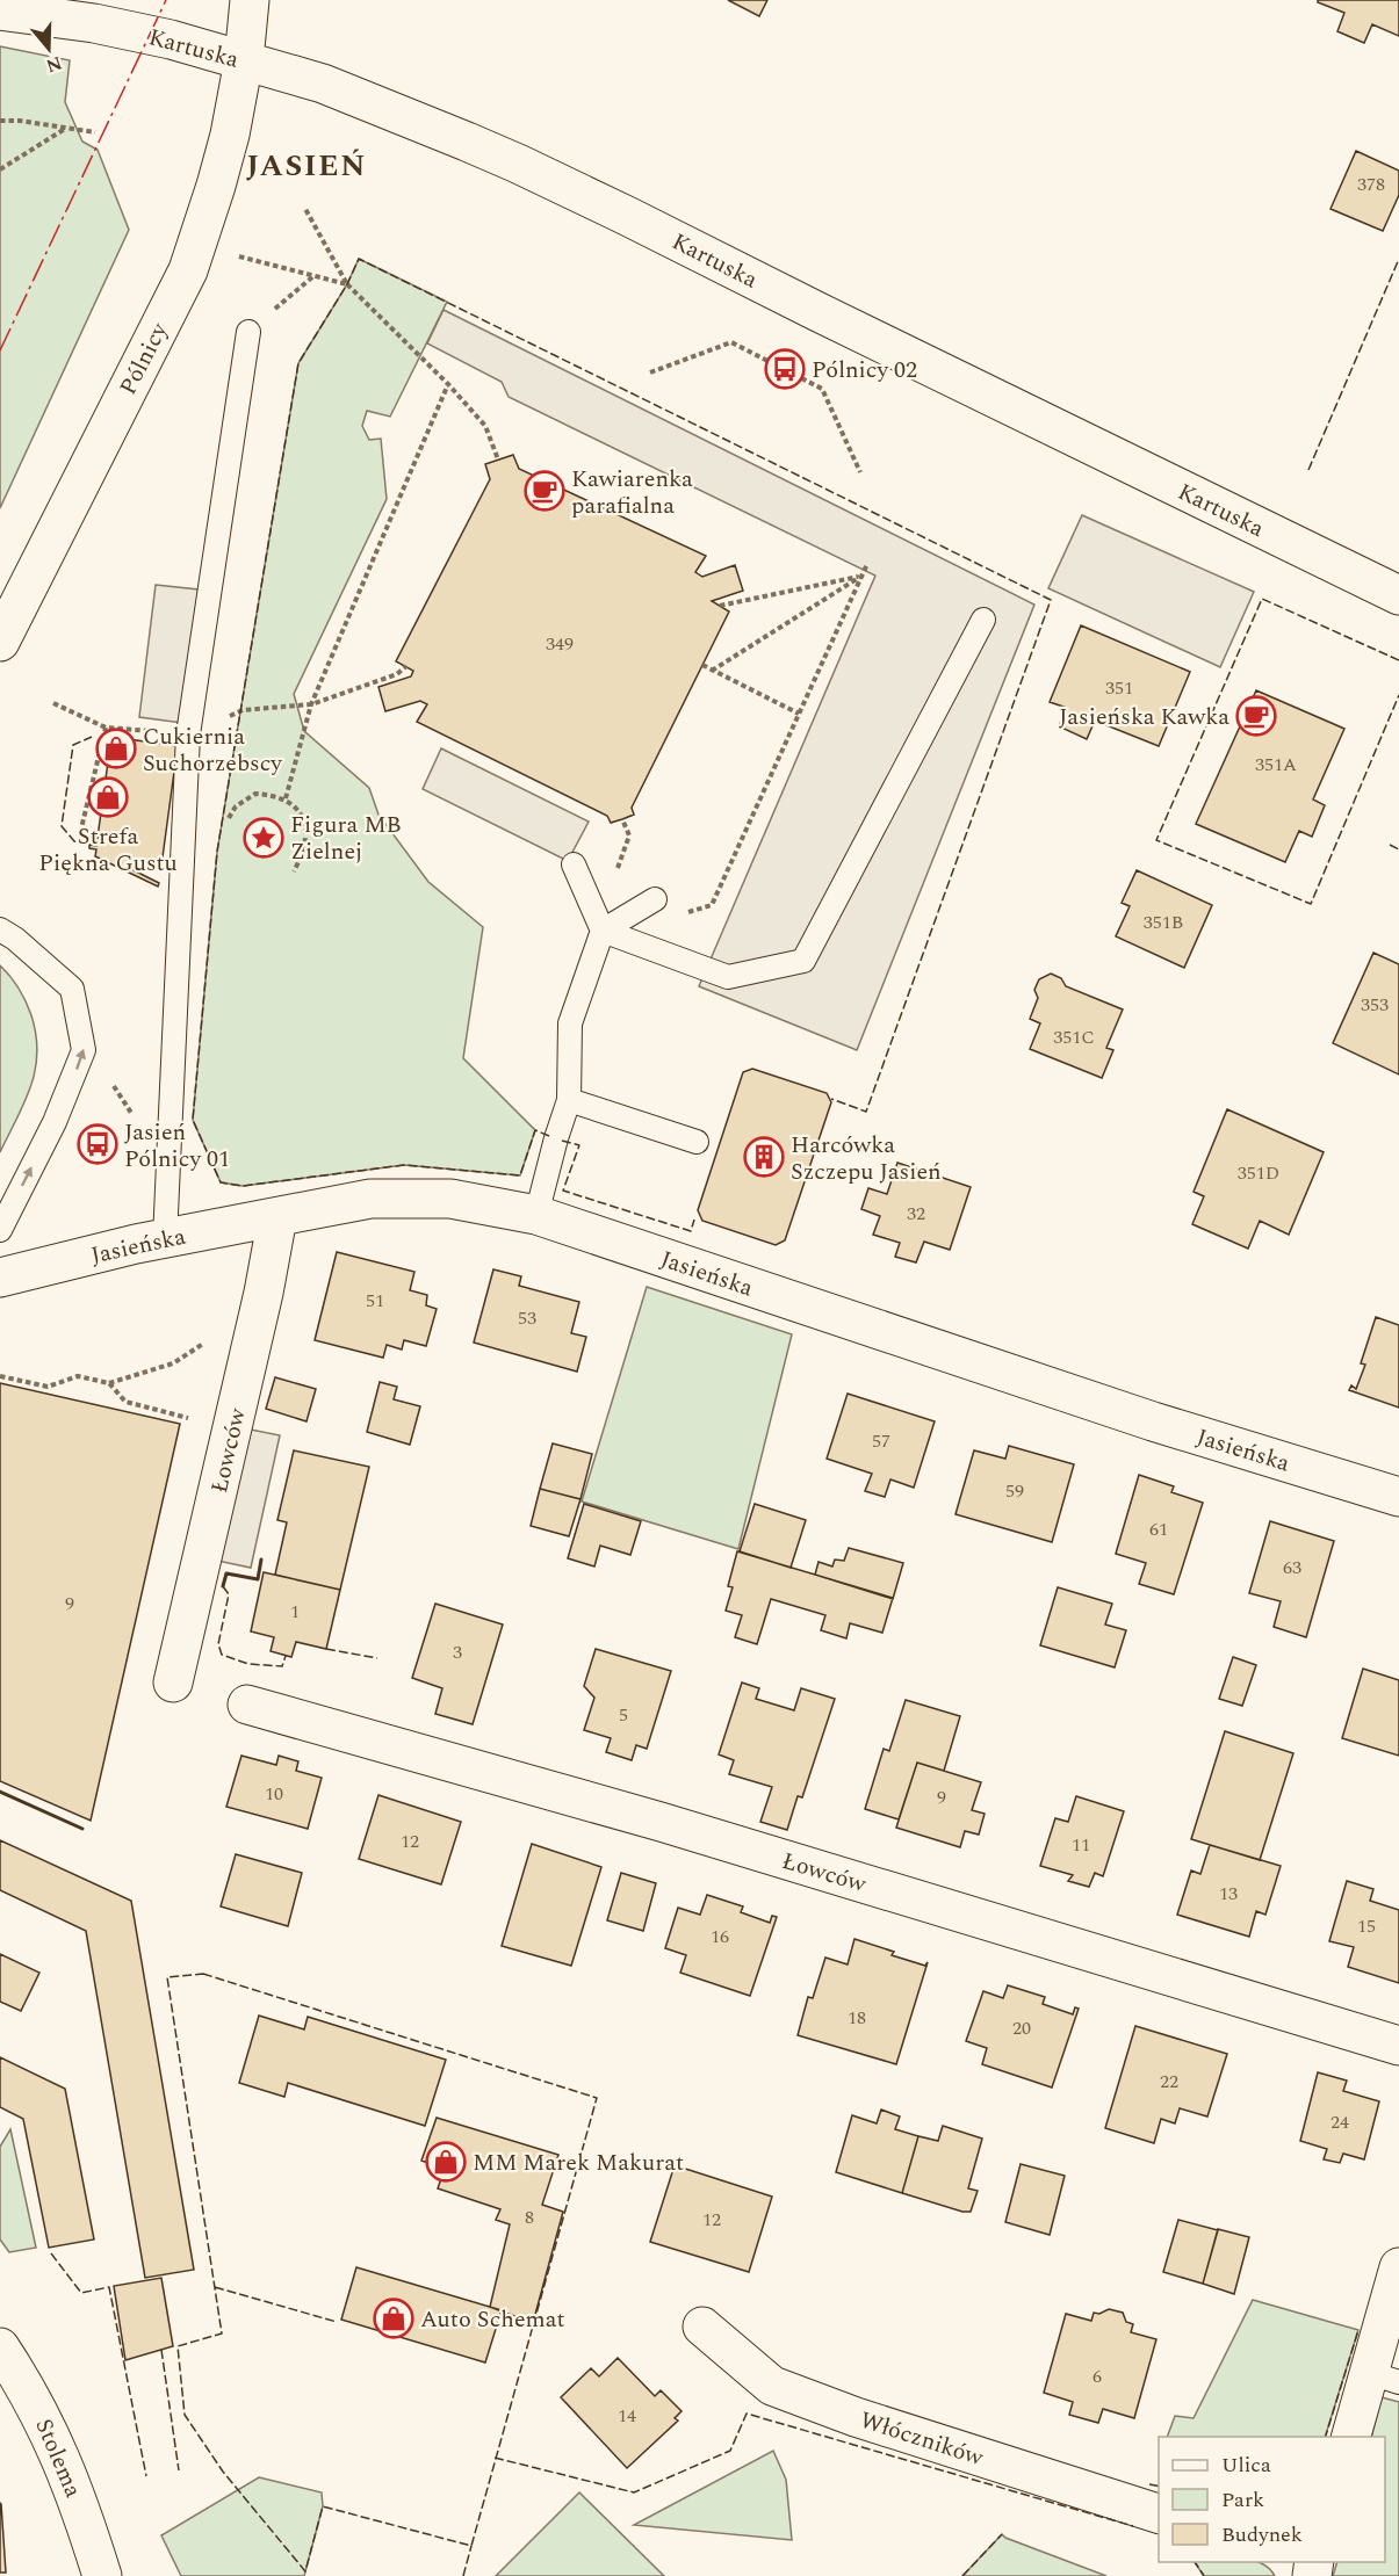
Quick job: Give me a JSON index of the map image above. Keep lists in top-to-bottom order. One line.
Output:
{"streets":{"street":["Kartuska","Pólnicy","Jasieńska","Łowców","Włóczników","Stolema"]},"crossings":[["Kartuska","Pólnicy"],["Jasieńska","Łowców"]],"districts":["JASIEŃ"],"places":{"bus stop":["Pólnicy 02","Jasień Pólnicy 01"],"cafe":["Kawiarenka parafialna","Jasieńska Kawka"],"shop":["Cukiernia Suchorzebscy","Strefa Piękna Gustu","MM Marek Makurat","Auto Schemat"],"place":["Figura MB Zielnej"],"building":["Harcówka Szczepu Jasień"]},"house_numbers":["378","349","351","351A","351B","353","351C","351D","32","51","53","57","59","61","63","9","1","3","5","10","9","12","11","13","15","16","18","20","22","24","8","12","6","14"],"legend":["Ulica","Park","Budynek"],"north":"bottom"}
